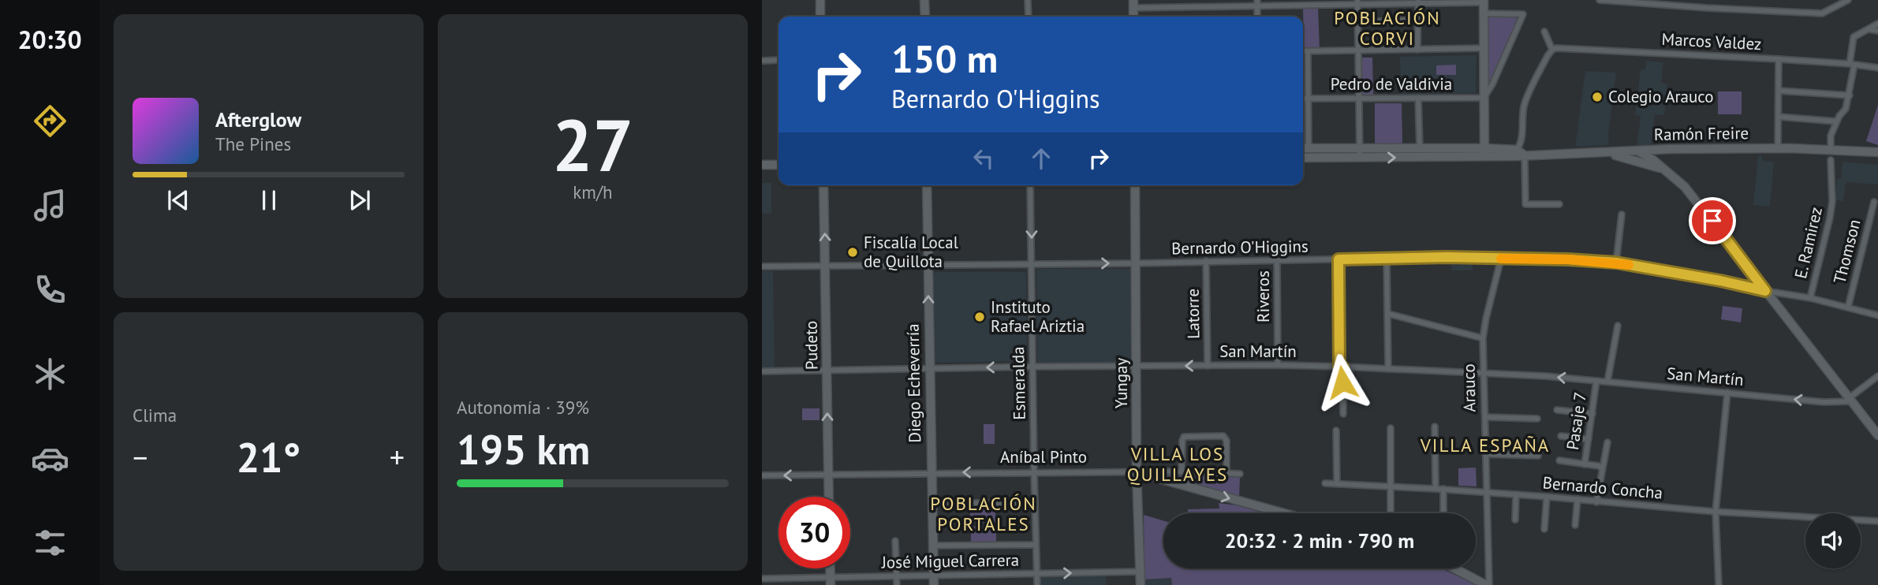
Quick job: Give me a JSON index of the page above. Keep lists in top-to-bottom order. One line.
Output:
{"streets":{"main road":["Ramón Freire","Pudeto","Diego Echeverría","Yungay","Aníbal Pinto"],"street":["Marcos Valdez","Pedro de Valdivia","E. Ramirez","Bernardo O'Higgins","Thomson","Riveros","Latorre","San Martín","Esmeralda","Arauco","Pasaje 7","Bernardo Concha","José Miguel Carrera"]},"crossings":[["E. Ramirez","Bernardo O'Higgins"],["Bernardo O'Higgins","Thomson"],["Bernardo O'Higgins","Riveros"],["Bernardo O'Higgins","Latorre"],["Bernardo O'Higgins","Pudeto"],["Bernardo O'Higgins","Diego Echeverría"],["Bernardo O'Higgins","Esmeralda"],["Bernardo O'Higgins","Yungay"],["Bernardo O'Higgins","Arauco"],["Riveros","San Martín"],["Latorre","San Martín"],["Pudeto","San Martín"],["Pudeto","Aníbal Pinto"],["San Martín","Diego Echeverría"],["San Martín","Esmeralda"],["San Martín","Yungay"],["San Martín","Arauco"],["San Martín","Pasaje 7"],["Diego Echeverría","Aníbal Pinto"],["Diego Echeverría","José Miguel Carrera"],["Esmeralda","Aníbal Pinto"],["Esmeralda","José Miguel Carrera"],["Yungay","Aníbal Pinto"],["Yungay","José Miguel Carrera"],["Arauco","Bernardo Concha"],["Pasaje 7","Bernardo Concha"]],"one_way":["Pudeto","San Martín"],"districts":["POBLACIÓN CORVI","VILLA ESPAÑA","VILLA LOS QUILLAYES","POBLACIÓN PORTALES"],"places":["Colegio Arauco","Fiscalía Local de Quillota","Instituto Rafael Ariztia"],"page":{"tabs":"20:30","tile":[["27","km/h"],"Clima",["Autonomía · 39%","195 km"]],"turn":["150 m","Bernardo O'Higgins"],"song":["Afterglow","The Pines"],"heat":["−","21°","+"],"limit":"30","trip":"20:32 · 2 min · 790 m"}}
